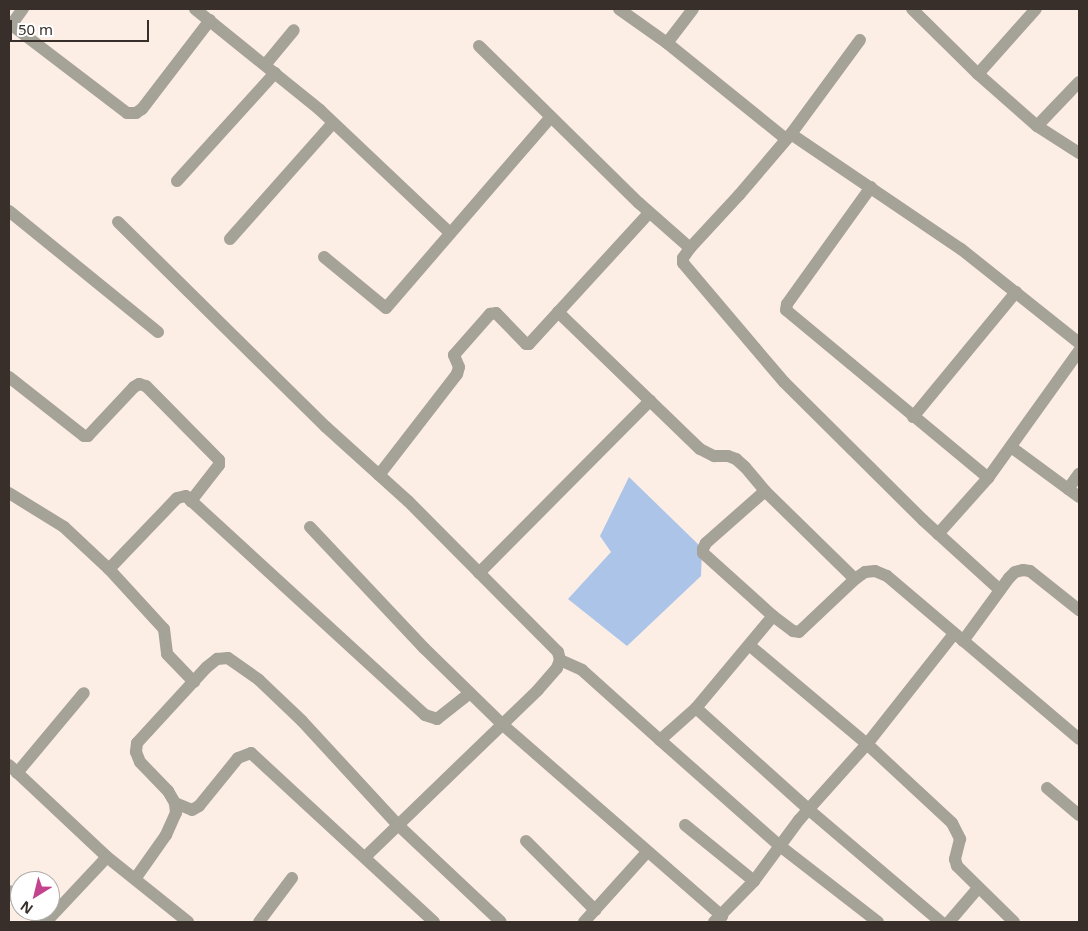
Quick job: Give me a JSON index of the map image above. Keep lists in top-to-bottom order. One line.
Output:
{"scale_bar":"50 m","north":"bottom left"}
